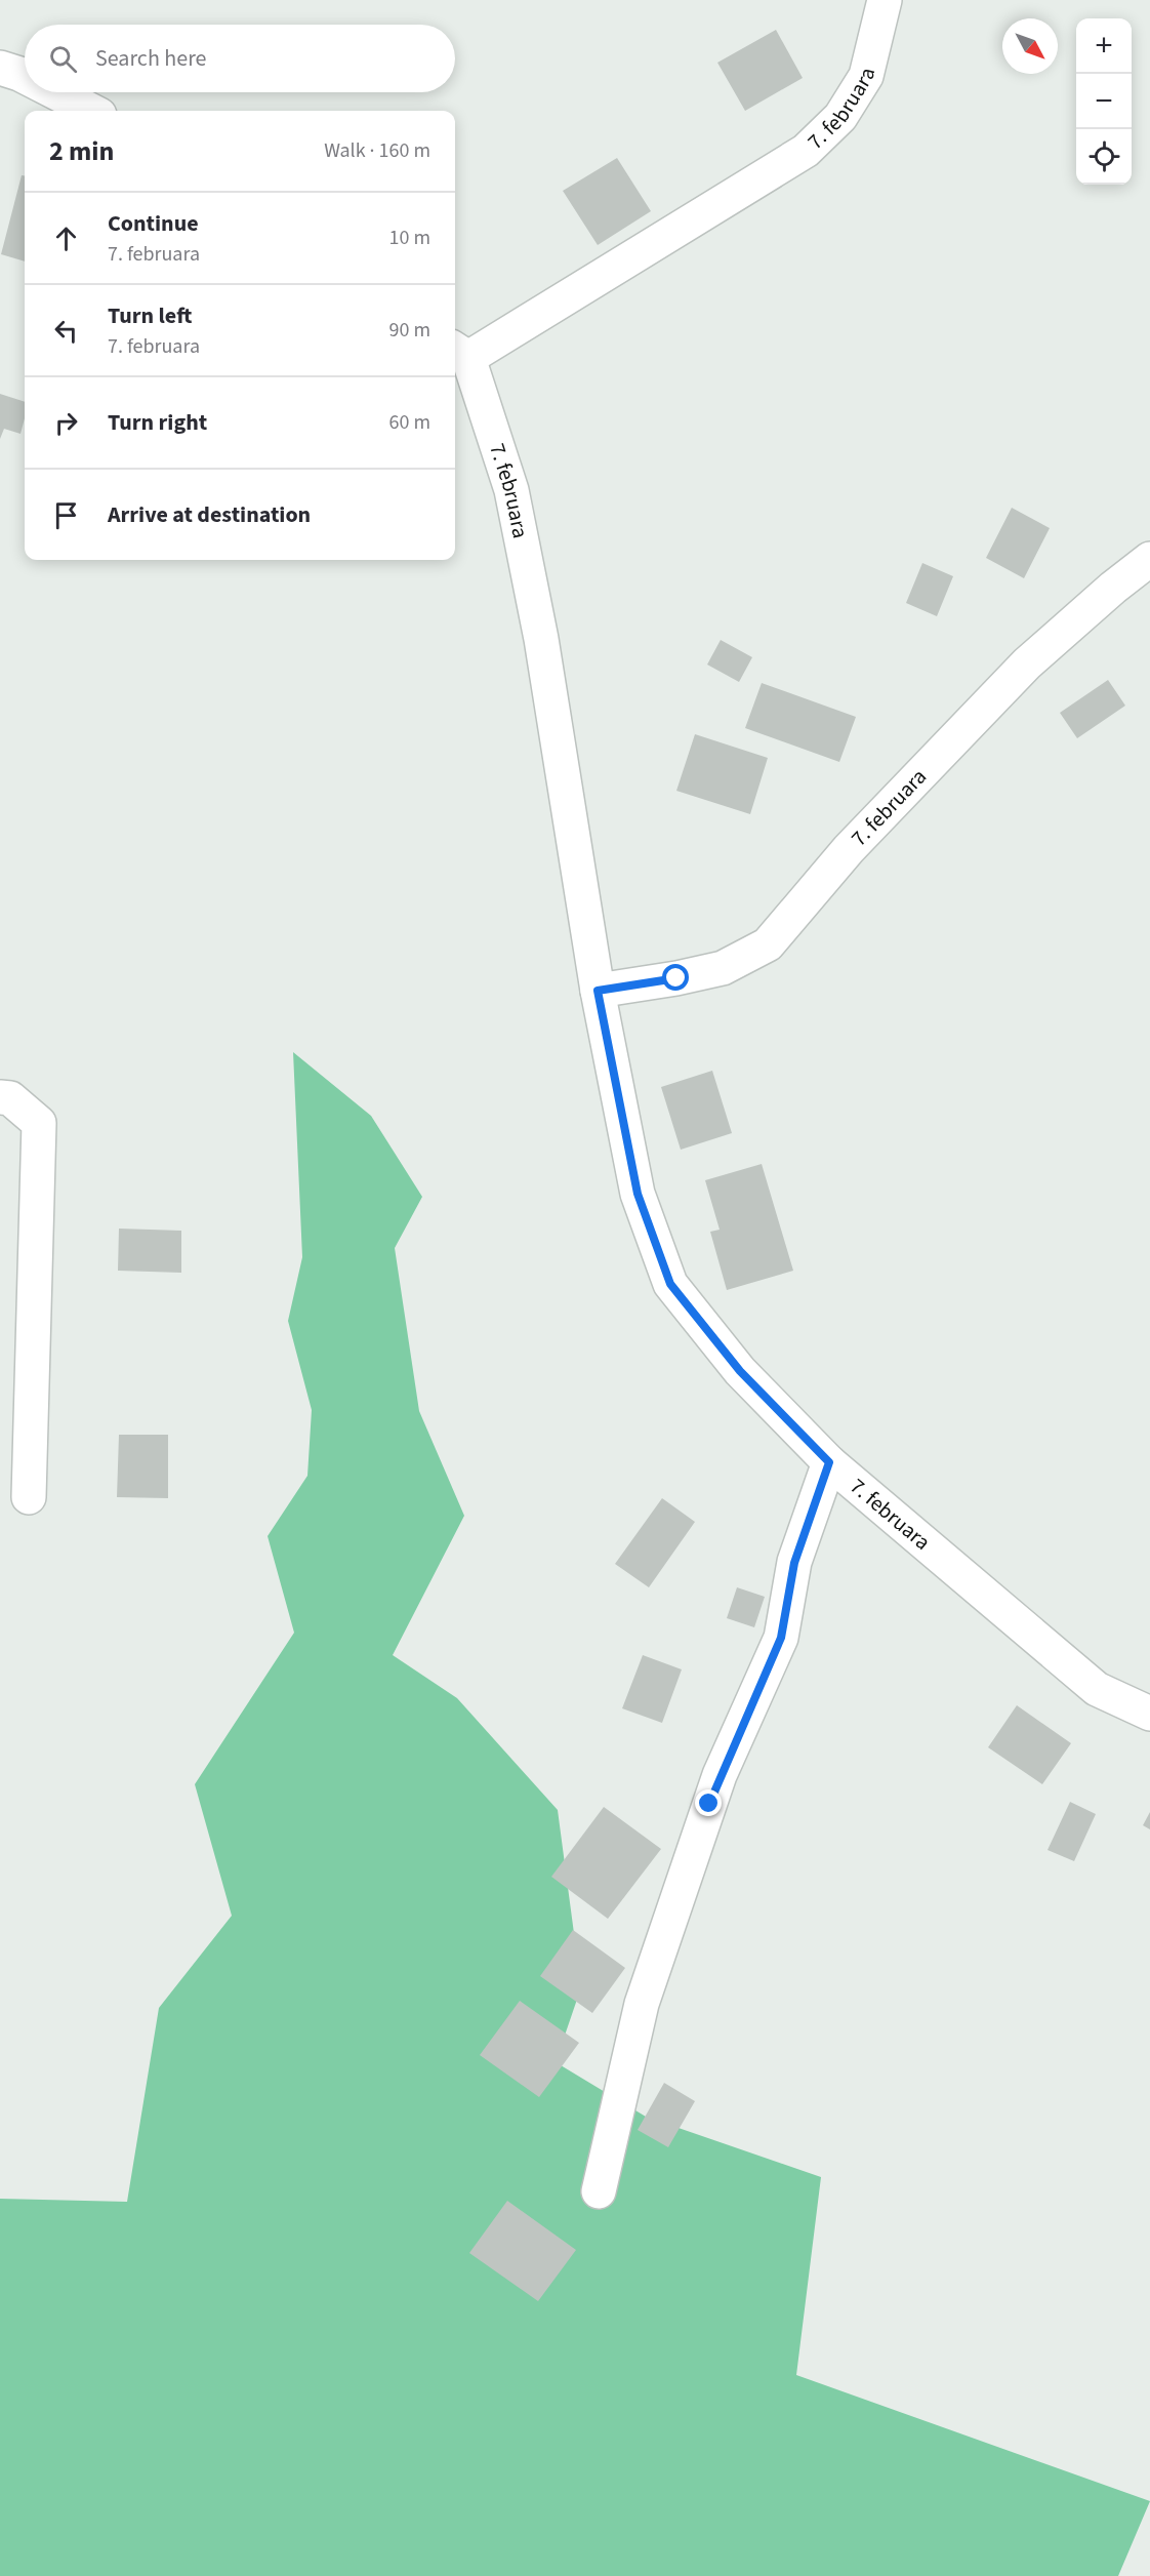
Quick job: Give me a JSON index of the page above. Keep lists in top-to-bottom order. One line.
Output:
{"streets":{"street":["7. februara"]},"north":"bottom right","page":{"map_buttons":["+","−"],"search":"Search here","heading":["2 min","Walk · 160 m"],"list":[["Continue","7. februara","10 m"],["Turn left","7. februara","90 m"],["Turn right","60 m"],"Arrive at destination"]}}
